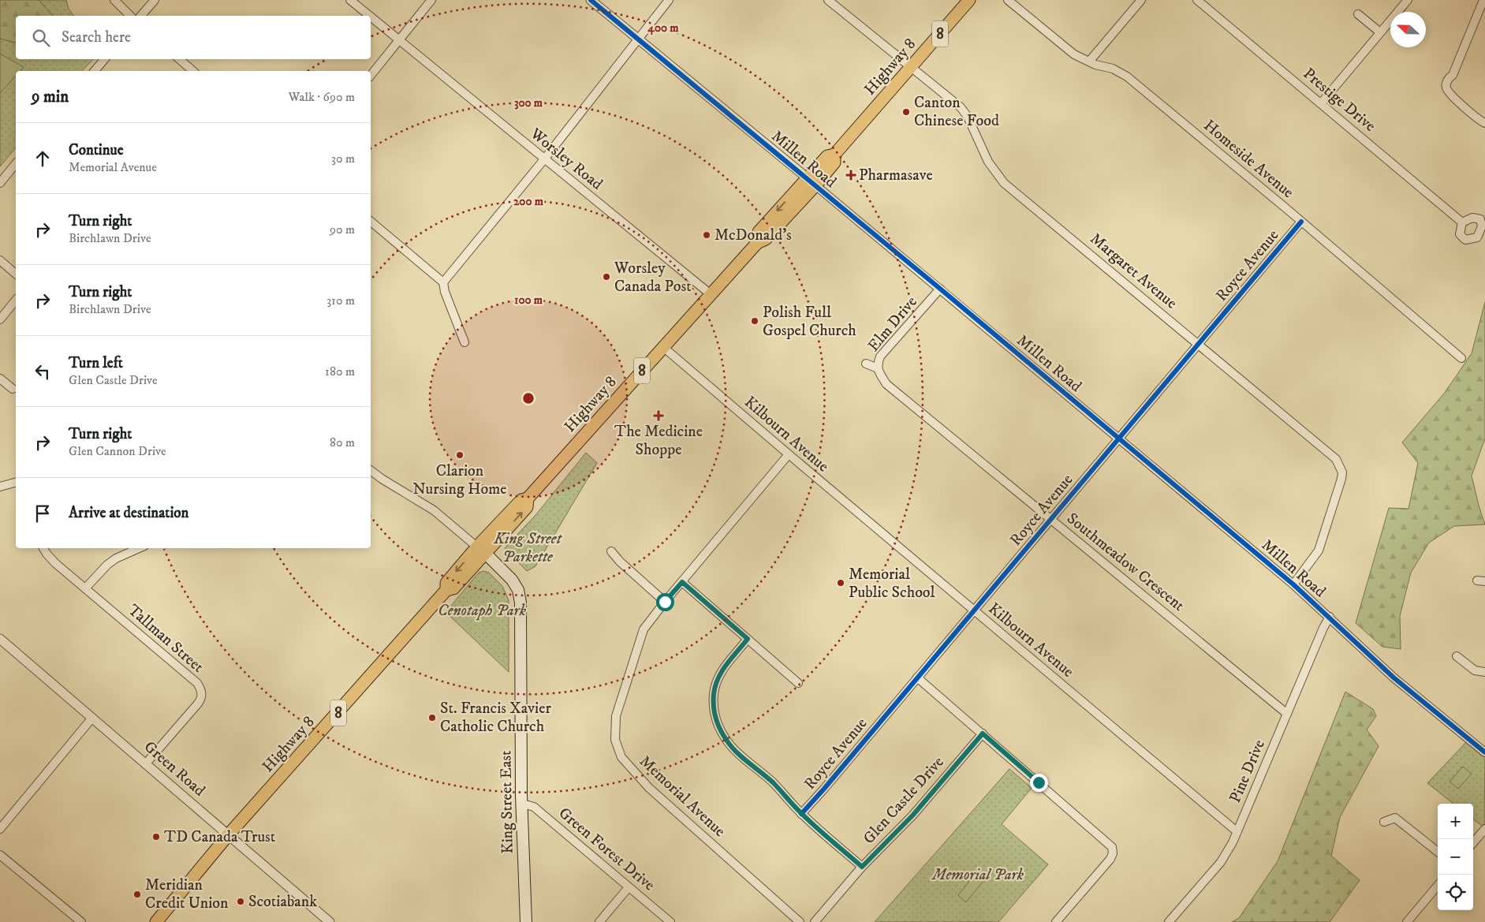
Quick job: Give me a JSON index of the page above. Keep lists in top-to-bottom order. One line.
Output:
{"streets":{"main road":["8","Highway 8","King Street East"],"street":["Prestige Drive","Worsley Road","Millen Road","Homeside Avenue","Royce Avenue","Margaret Avenue","Elm Drive","Kilbourn Avenue","Southmeadow Crescent","Tallman Street","Green Road","Pine Drive","Memorial Avenue","Glen Castle Drive","Green Forest Drive"]},"crossings":[["Highway 8","Worsley Road"],["Highway 8","Millen Road"],["Highway 8","Margaret Avenue"],["Highway 8","Kilbourn Avenue"],["Highway 8","Green Road"],["Highway 8","King Street East"],["Millen Road","Royce Avenue"],["Millen Road","Margaret Avenue"],["Millen Road","Elm Drive"],["Millen Road","Pine Drive"],["Homeside Avenue","Royce Avenue"],["Royce Avenue","Margaret Avenue"],["Royce Avenue","Kilbourn Avenue"],["Royce Avenue","Southmeadow Crescent"],["Elm Drive","Southmeadow Crescent"],["Kilbourn Avenue","Pine Drive"],["Kilbourn Avenue","Memorial Avenue"],["Southmeadow Crescent","Pine Drive"],["Tallman Street","Green Road"],["King Street East","Green Forest Drive"]],"parks":["King Street Parkette","Cenotaph Park","Memorial Park"],"places":{"other":["Canton Chinese Food","McDonald's","Worsley Canada Post","Polish Full Gospel Church","Clarion Nursing Home","Memorial Public School","St. Francis Xavier Catholic Church","TD Canada Trust","Meridian Credit Union","Scotiabank"],"health":["Pharmasave","The Medicine Shoppe"]},"north":"left","page":{"search":"Search here","heading":["9 min","Walk · 690 m"],"list":[["Continue","Memorial Avenue","30 m"],["Turn right","Birchlawn Drive","90 m"],["Turn right","Birchlawn Drive","310 m"],["Turn left","Glen Castle Drive","180 m"],["Turn right","Glen Cannon Drive","80 m"],"Arrive at destination"],"map_buttons":["+","−"]},"rings":["400 m","300 m","200 m","100 m"]}
